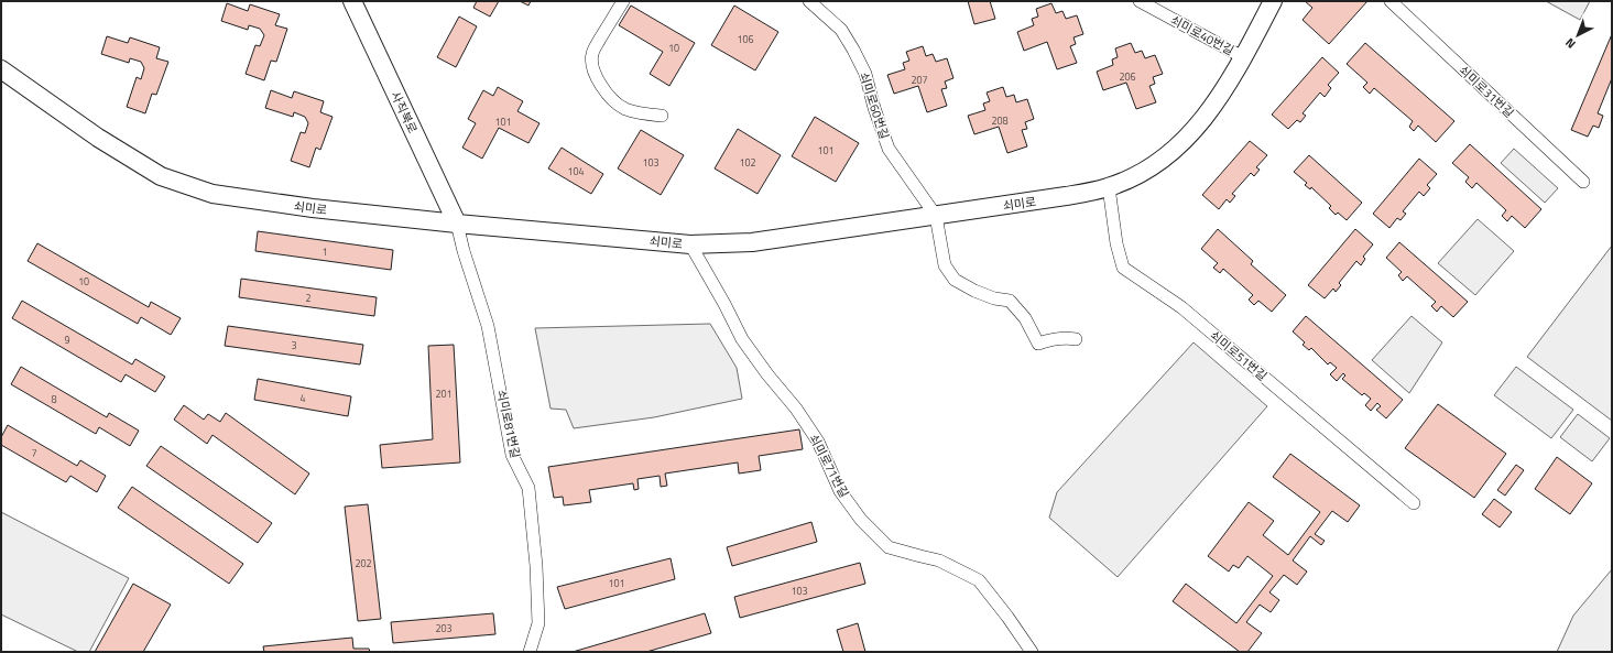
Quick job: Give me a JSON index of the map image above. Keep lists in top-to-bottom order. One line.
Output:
{"streets":{"main road":["사직북로","쇠미로"],"street":["쇠미로40번길","쇠미로31번길","쇠미로60번길","쇠미로51번길","쇠미로81번길","쇠미로71번길"]},"crossings":[["쇠미로40번길","쇠미로"],["쇠미로60번길","쇠미로"],["사직북로","쇠미로"],["사직북로","쇠미로81번길"],["쇠미로","쇠미로51번길"],["쇠미로","쇠미로81번길"],["쇠미로","쇠미로71번길"]],"house_numbers":["106","10","206","207","208","101","101","103","102","104","1","10","2","9","3","201","4","8","7","202","101","103","203"],"north":"bottom left"}
